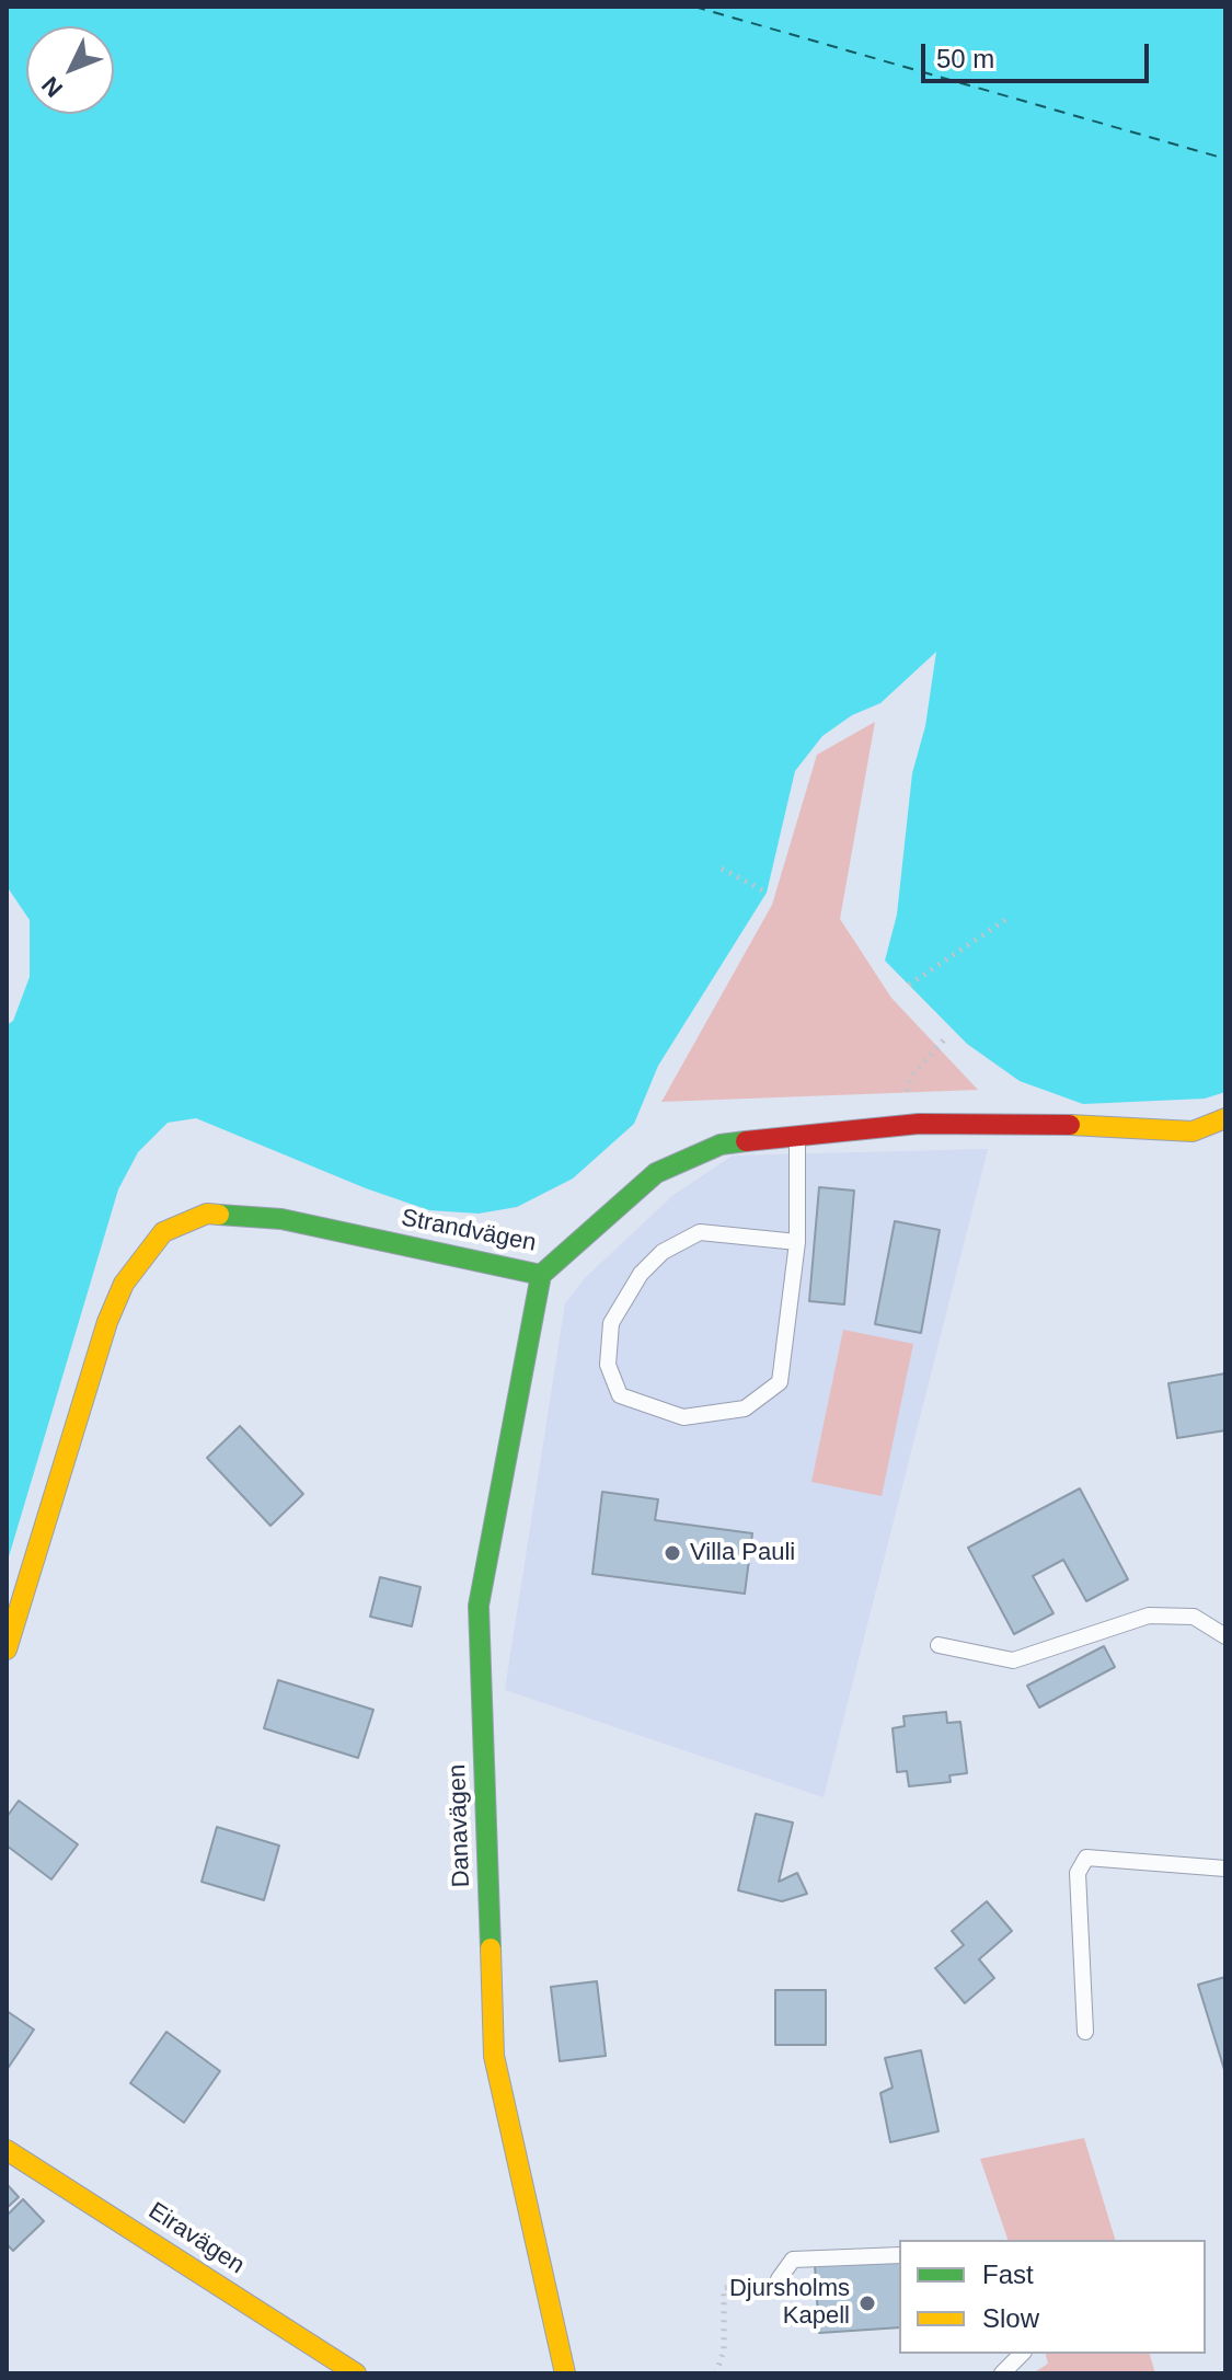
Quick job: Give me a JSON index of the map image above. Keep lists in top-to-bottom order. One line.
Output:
{"streets":{"street":["Strandvägen","Danavägen","Eiravägen"]},"crossings":[["Strandvägen","Danavägen"]],"places":["Villa Pauli","Djursholms Kapell"],"legend":["Fast","Slow"],"scale_bar":"50 m","north":"bottom left"}
